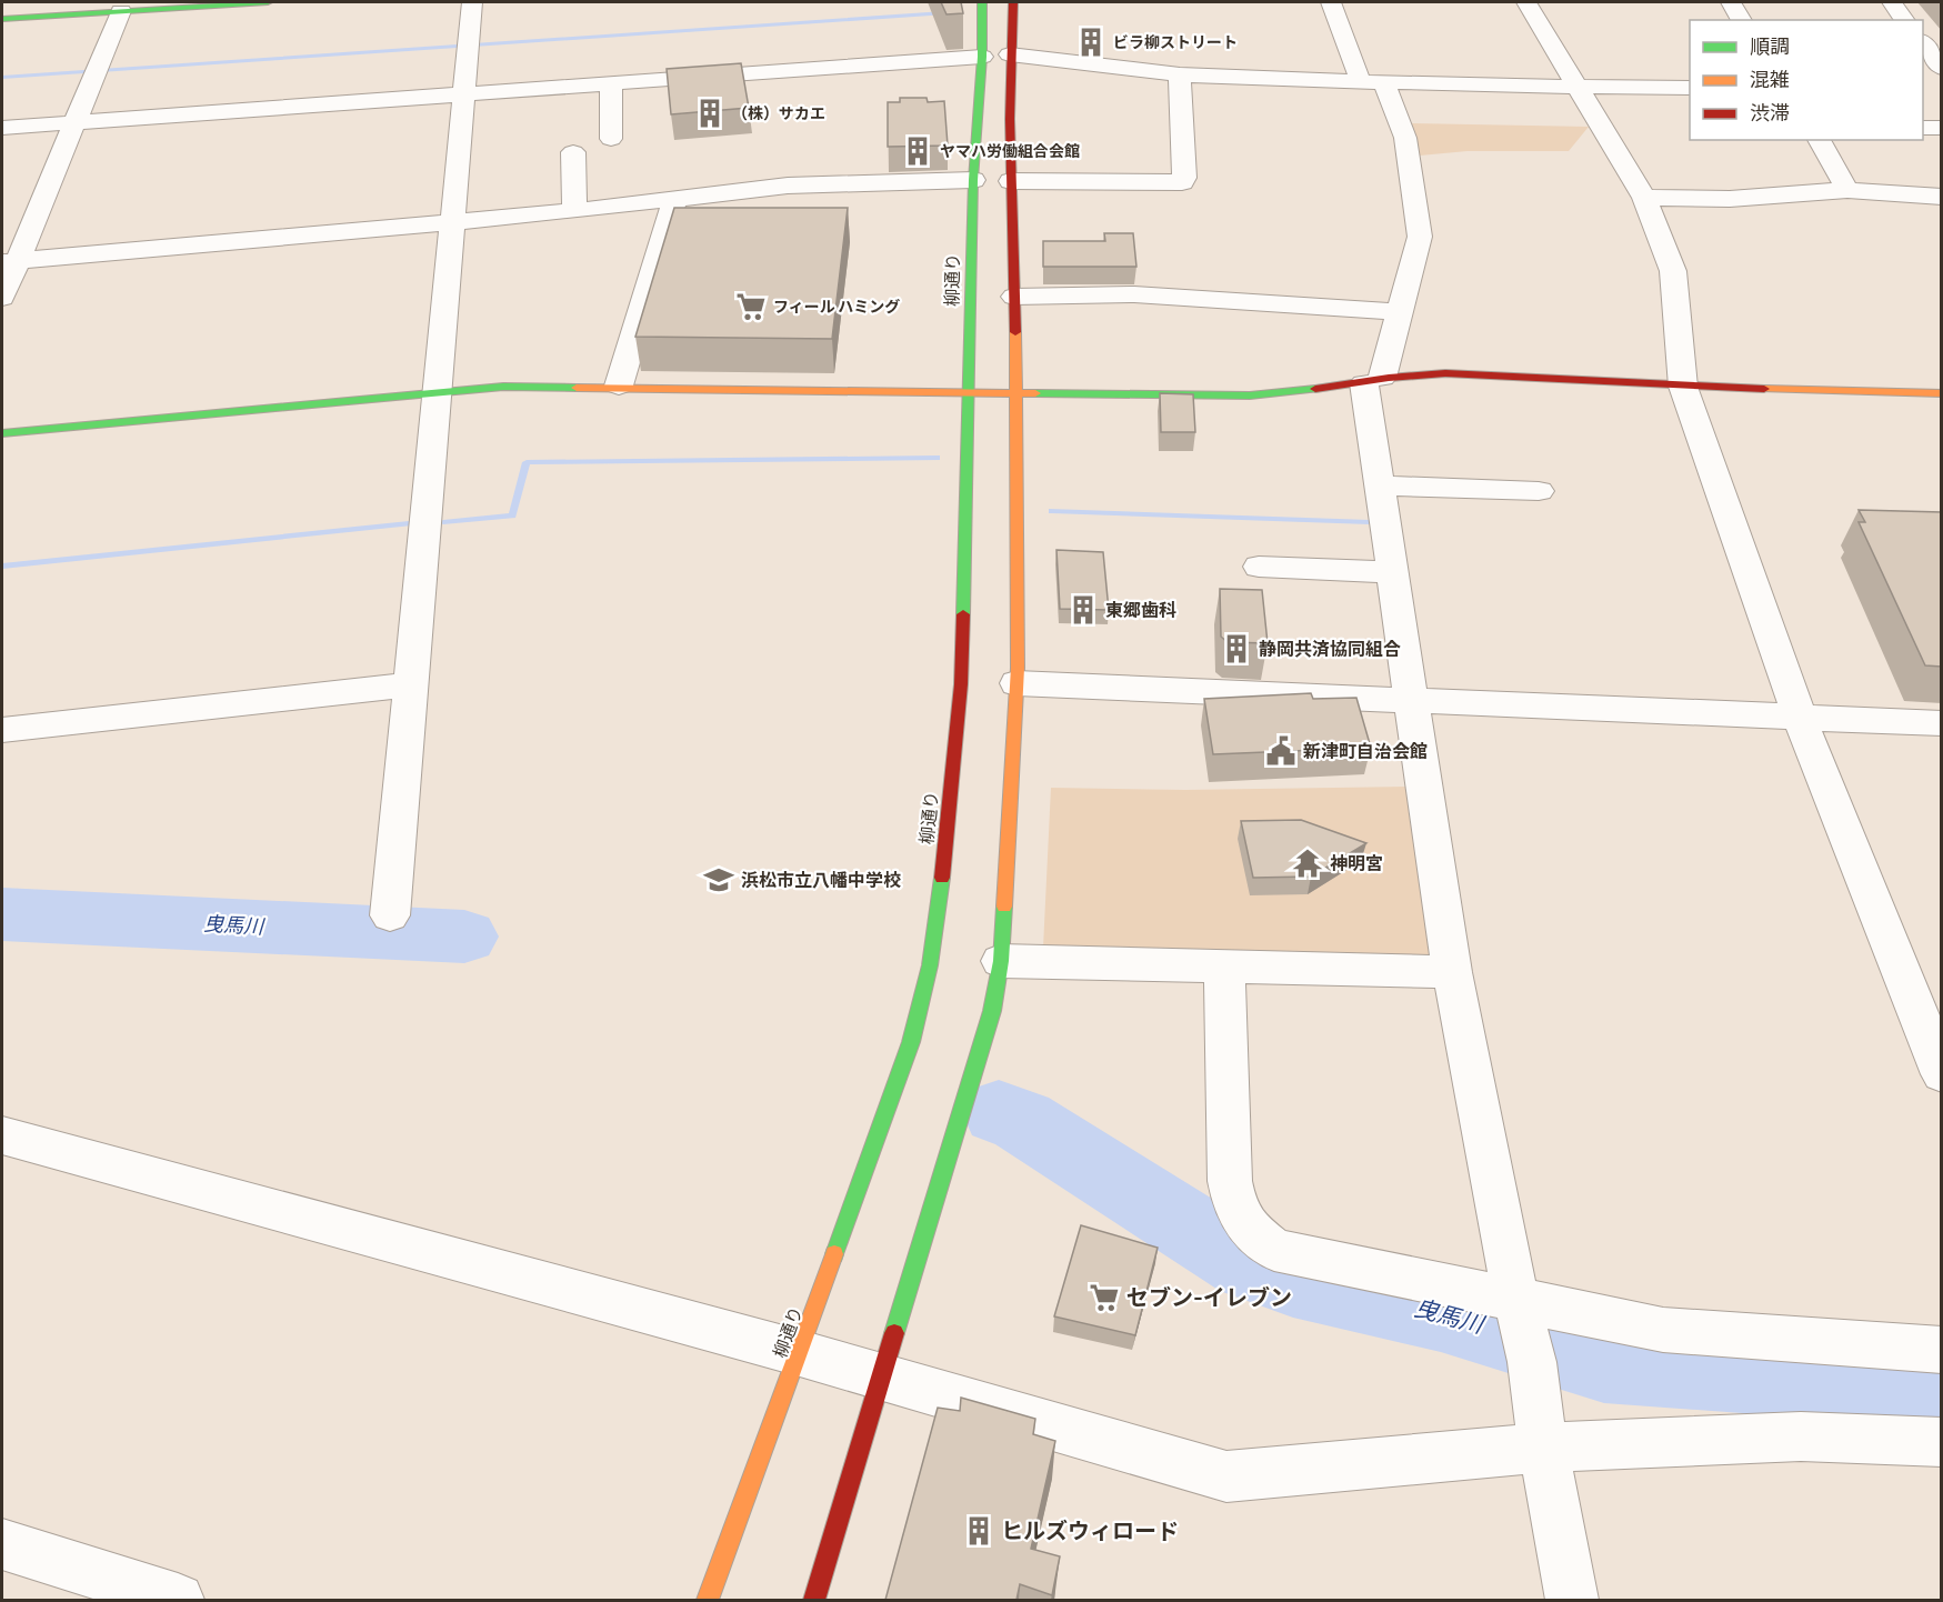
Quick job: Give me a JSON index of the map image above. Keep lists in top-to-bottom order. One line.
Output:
{"streets":{"street":["柳通り"]},"water":["曳馬川"],"places":{"building":["ビラ柳ストリート","（株）サカエ","ヤマハ労働組合会館","東郷歯科","静岡共済協同組合","ヒルズウィロード"],"supermarket":["フィール ハミング","セブン-イレブン"],"public building":["新津町自治会館"],"temple":["神明宮"],"school or university":["浜松市立八幡中学校"]},"legend":["順調","混雑","渋滞"]}
